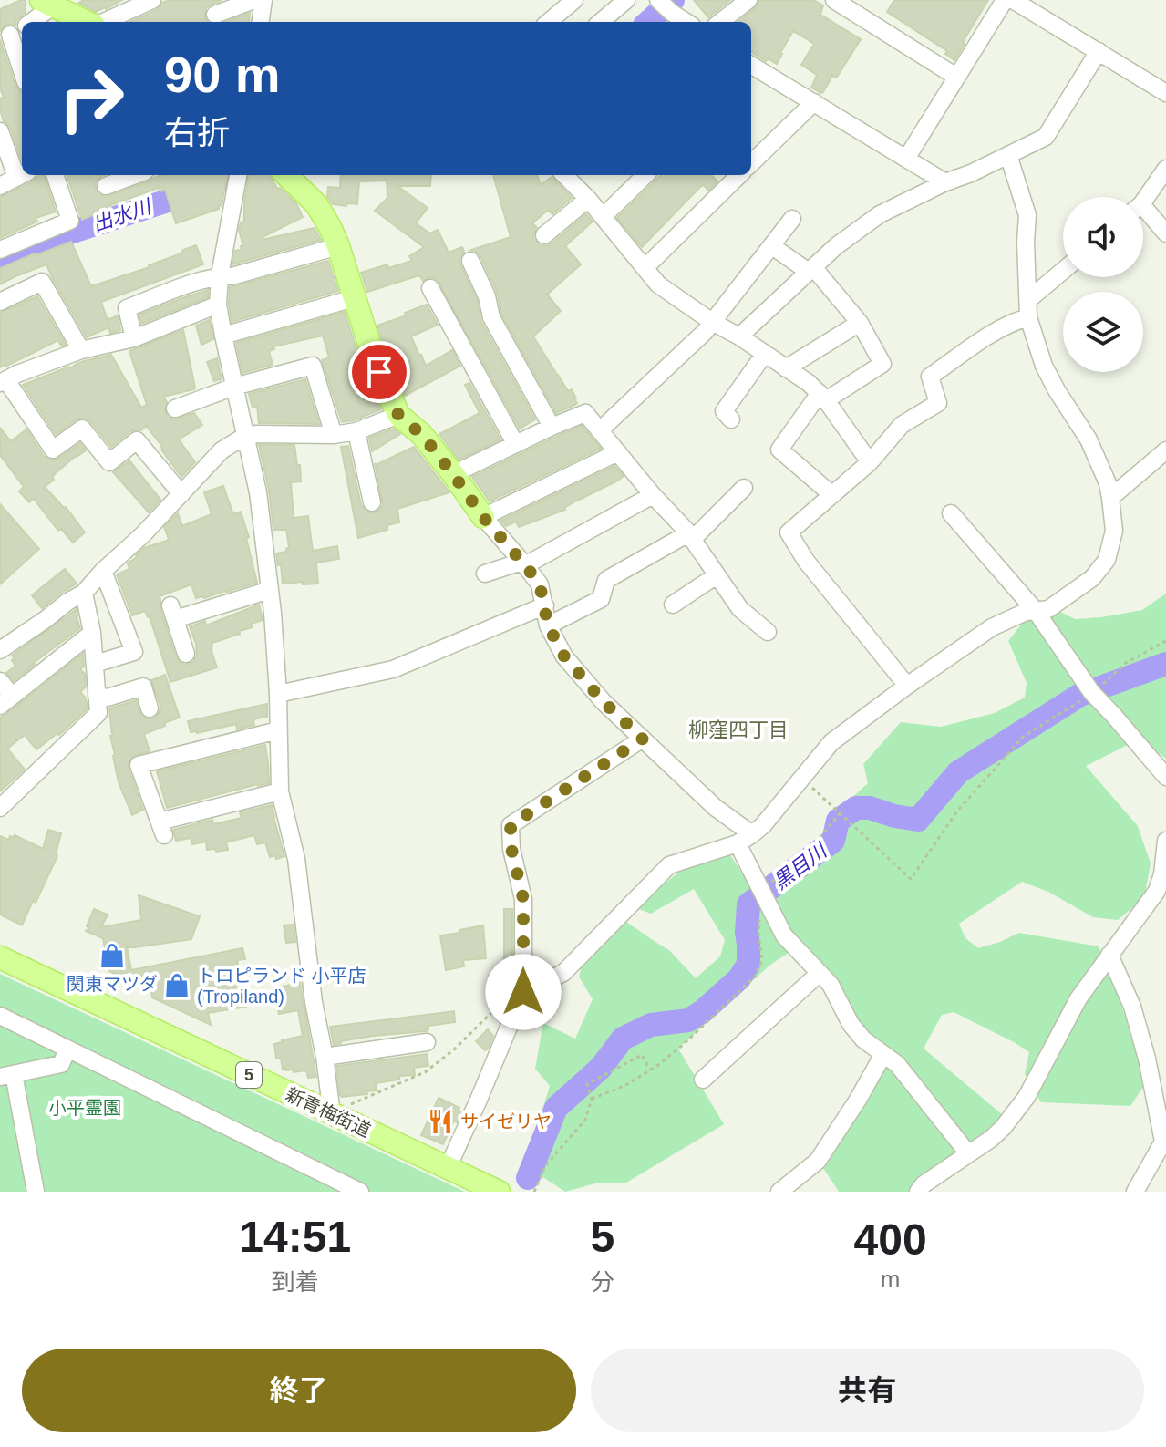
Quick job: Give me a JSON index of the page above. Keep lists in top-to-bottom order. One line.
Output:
{"streets":{"main road":["5","新青梅街道"]},"districts":["柳窪四丁目"],"water":["出水川","黒目川"],"parks":["小平霊園"],"places":{"shop":["関東マツダ","トロピランド 小平店 (Tropiland)"],"restaurant":["サイゼリヤ"]},"page":{"turn":["90 m","右折"],"eta":["14:51","到着","5","分","400","m"],"buttons":["終了","共有"]}}
